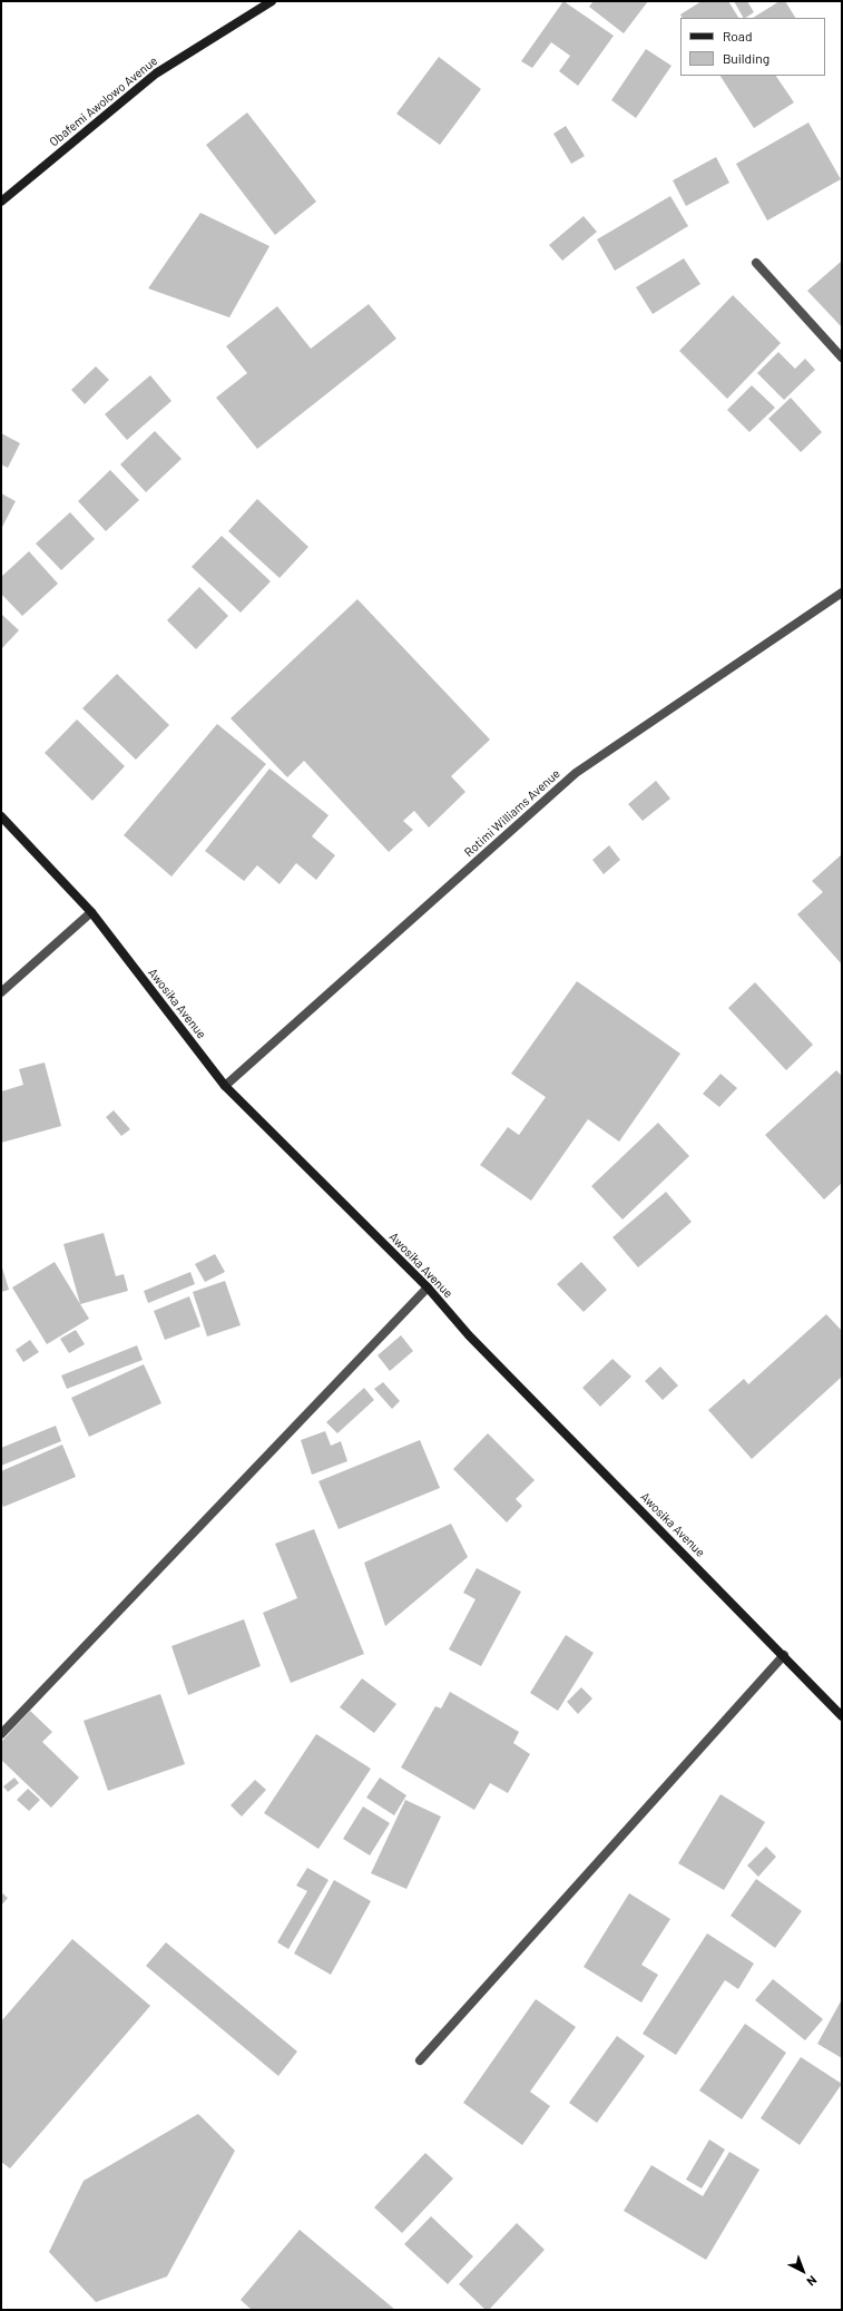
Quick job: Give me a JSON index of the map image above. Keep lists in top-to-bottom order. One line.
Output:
{"streets":{"street":["Obafemi Awolowo Avenue","Rotimi Williams Avenue","Awosika Avenue"]},"crossings":[["Rotimi Williams Avenue","Awosika Avenue"]],"legend":["Road","Building"],"north":"bottom right"}
